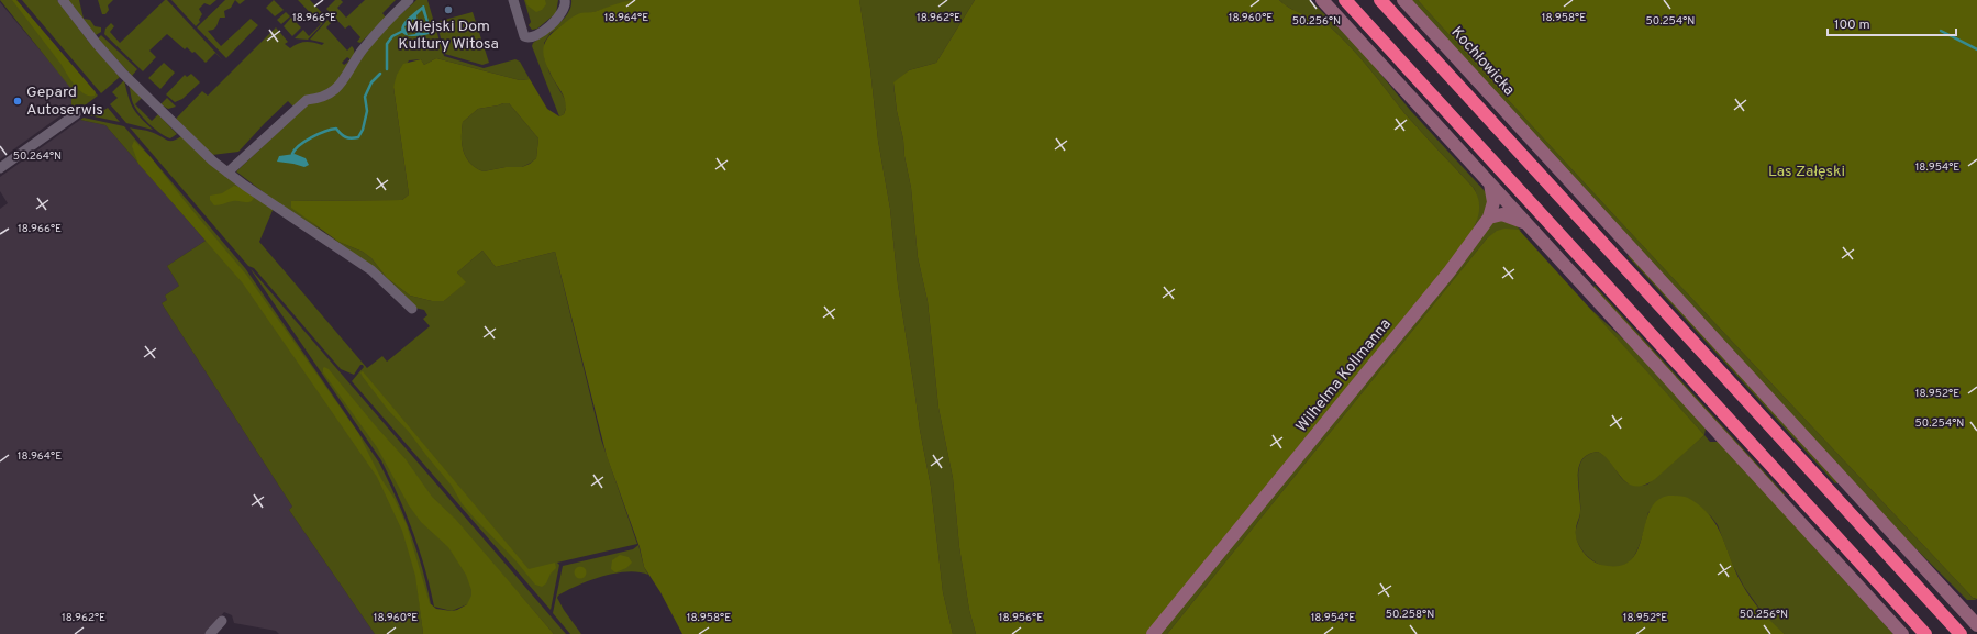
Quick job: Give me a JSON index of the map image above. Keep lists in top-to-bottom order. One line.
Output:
{"streets":{"street":["Kochłowicka","Wilhelma Kollmanna"]},"parks":["Las Załęski"],"places":["Miejski Dom Kultury Witosa","Gepard Autoserwis"],"scale_bar":"100 m","coordinates":["18.966°E","18.964°E","18.962°E","18.960°E","18.958°E","50.254°N","50.256°N","50.264°N","18.954°E","18.952°E","50.258°N","18.956°E"]}
